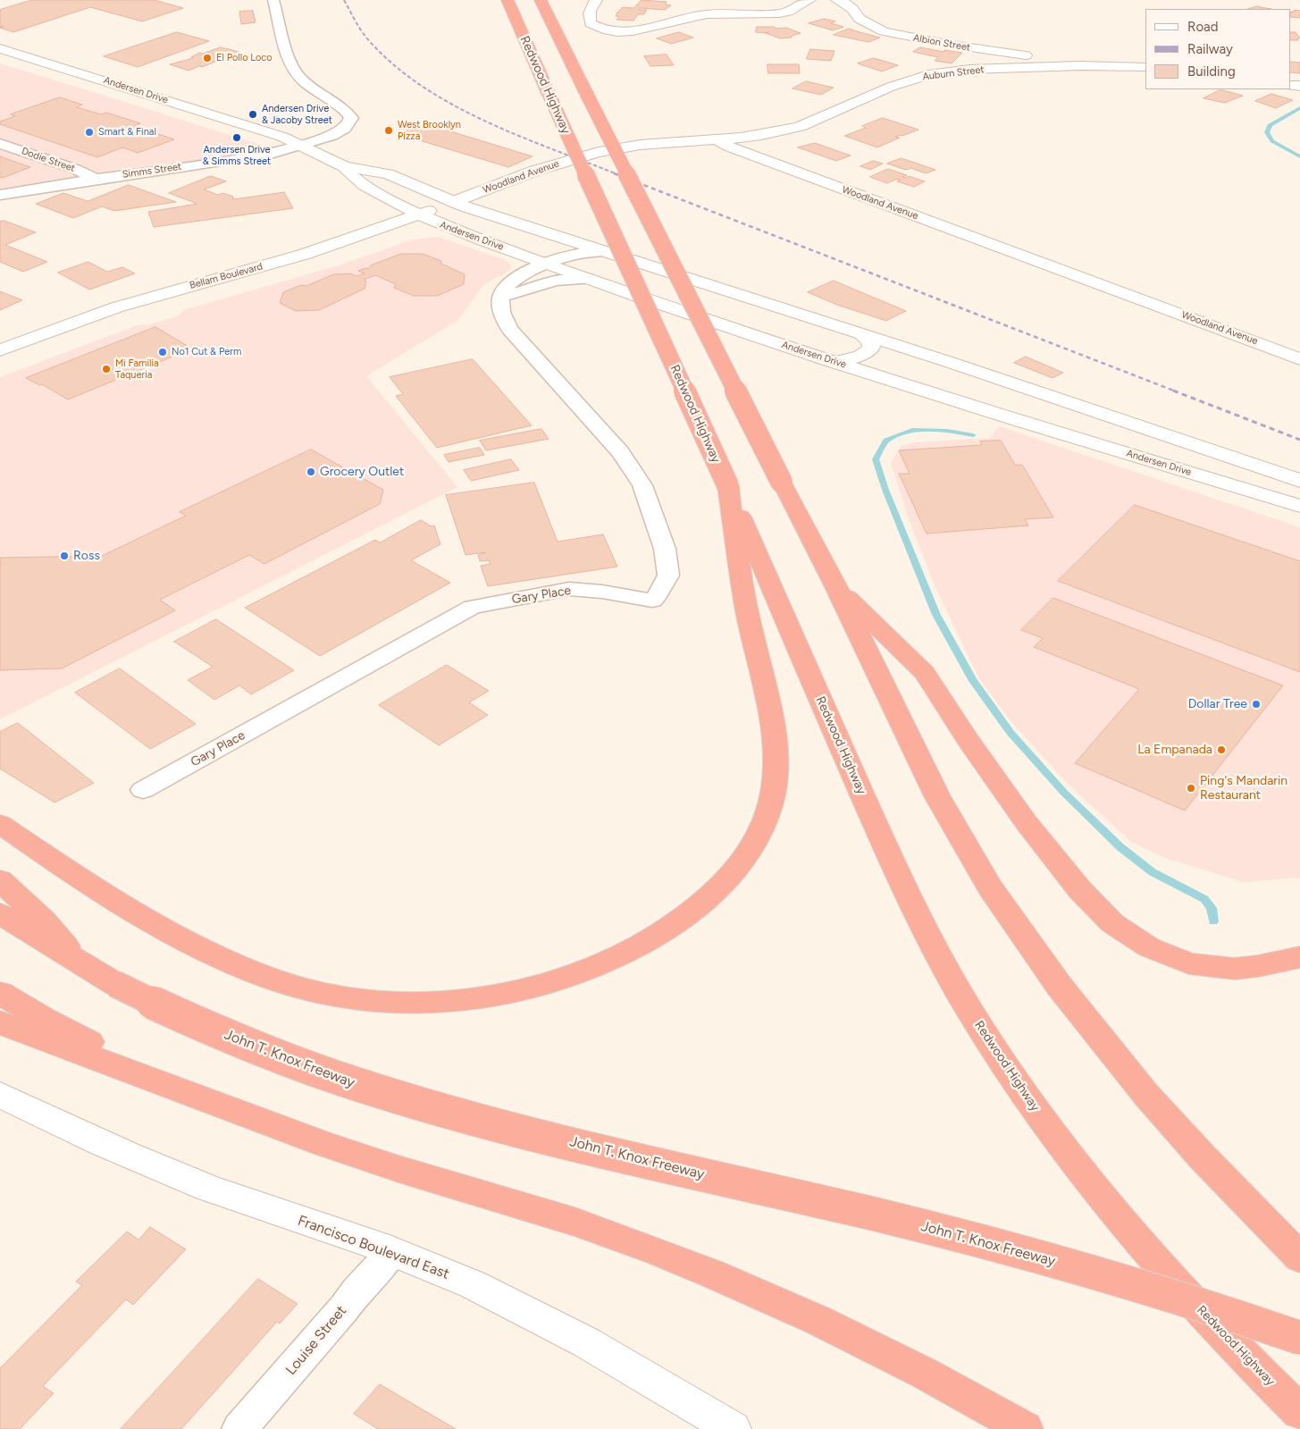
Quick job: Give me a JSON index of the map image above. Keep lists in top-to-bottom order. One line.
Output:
{"streets":{"highway":["Redwood Highway","John T. Knox Freeway"],"main road":["Albion Street","Auburn Street","Andersen Drive","Woodland Avenue","Bellam Boulevard","Francisco Boulevard East"],"street":["Dodie Street","Simms Street","Gary Place","Louise Street"]},"crossings":[["Albion Street","Auburn Street"],["Auburn Street","Woodland Avenue"],["Andersen Drive","Simms Street"],["Andersen Drive","Woodland Avenue"],["Andersen Drive","Bellam Boulevard"],["Dodie Street","Simms Street"],["Woodland Avenue","Bellam Boulevard"],["Francisco Boulevard East","Louise Street"]],"places":["El Pollo Loco","Andersen Drive & Jacoby Street","West Brooklyn Pizza","Smart & Final","Andersen Drive & Simms Street","No1 Cut & Perm","Mi Familia Taqueria","Grocery Outlet","Ross","Dollar Tree","La Empanada","Ping's Mandarin Restaurant"],"legend":["Road","Railway","Building"]}
